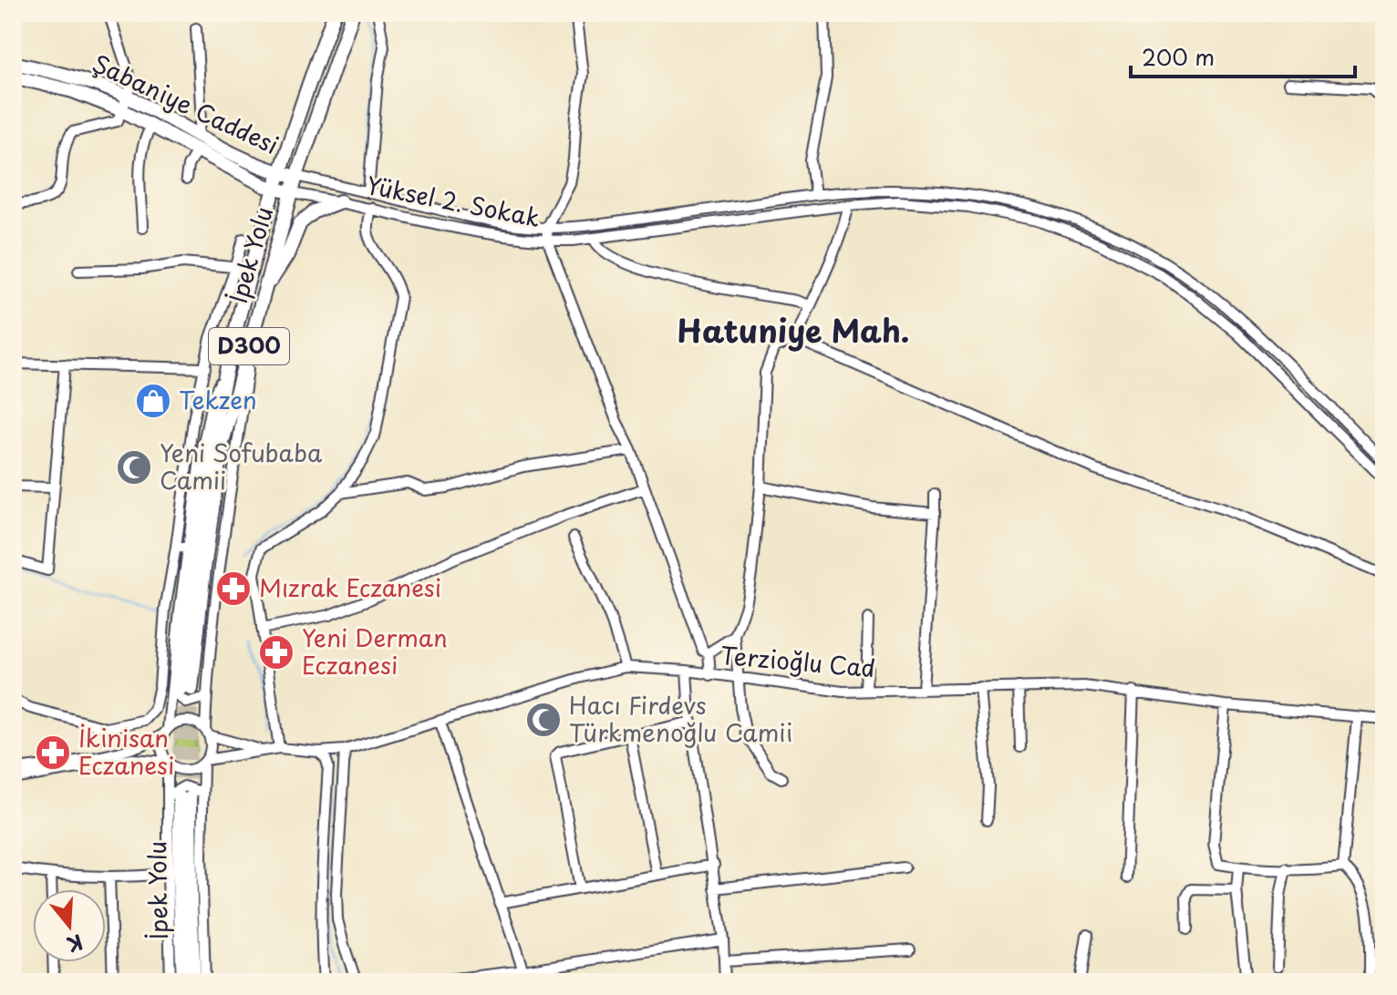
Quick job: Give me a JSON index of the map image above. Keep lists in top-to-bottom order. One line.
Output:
{"streets":{"highway":["Şabaniye Caddesi","İpek Yolu","D300"],"street":["Yüksel 2. Sokak","Terzioğlu Cad"]},"crossings":[["Şabaniye Caddesi","Yüksel 2. Sokak"],["Şabaniye Caddesi","İpek Yolu"],["Yüksel 2. Sokak","İpek Yolu"]],"districts":["Hatuniye Mah."],"places":{"shop":["Tekzen"],"mosque":["Yeni Sofubaba Camii","Hacı Firdevs Türkmenoğlu Camii"],"pharmacy":["Mızrak Eczanesi","Yeni Derman Eczanesi","İkinisan Eczanesi"]},"scale_bar":"200 m","north":"bottom"}
